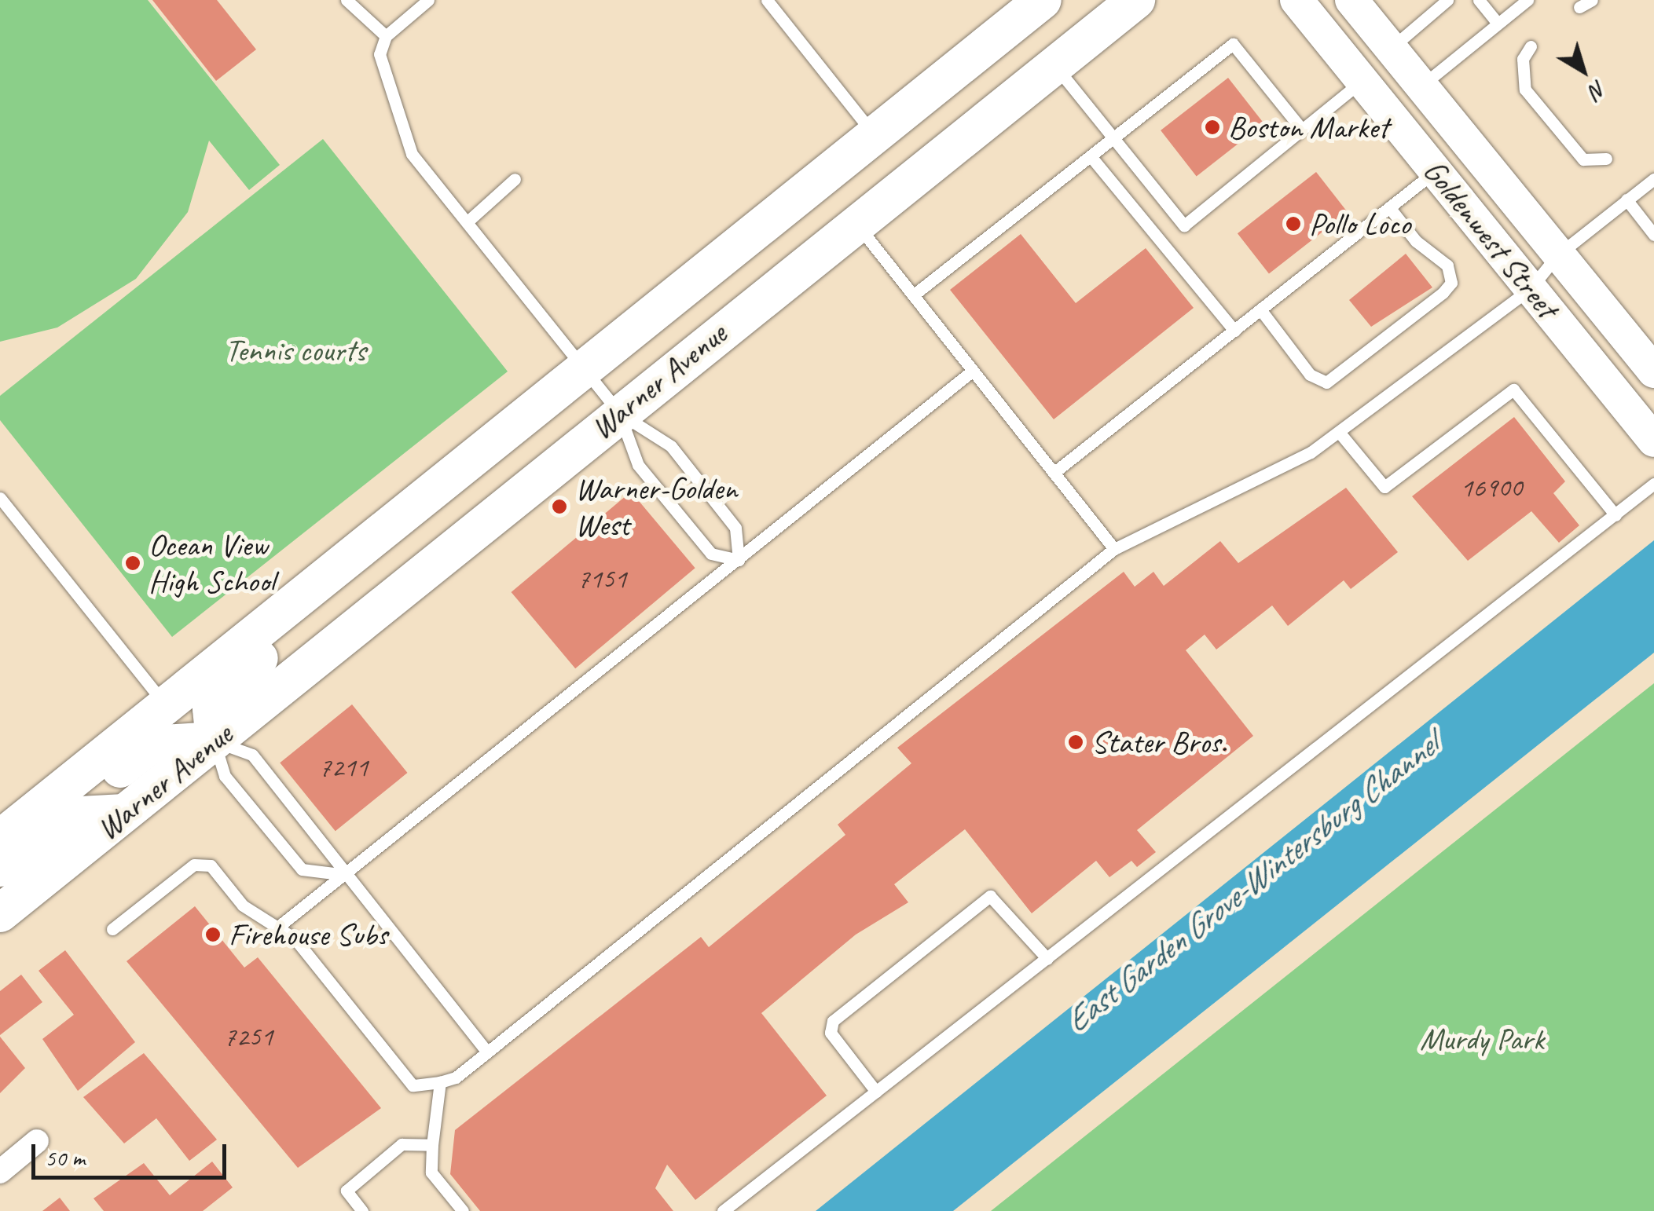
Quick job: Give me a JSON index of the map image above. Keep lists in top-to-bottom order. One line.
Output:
{"streets":{"main road":["Goldenwest Street","Warner Avenue"]},"water":["East Garden Grove-Wintersburg Channel"],"parks":["Tennis courts","Murdy Park"],"places":["Boston Market","Pollo Loco","Warner-Golden West","Ocean View High School","Stater Bros.","Firehouse Subs"],"house_numbers":["16900","7151","7211","7251"],"scale_bar":"50 m","north":"bottom right"}
